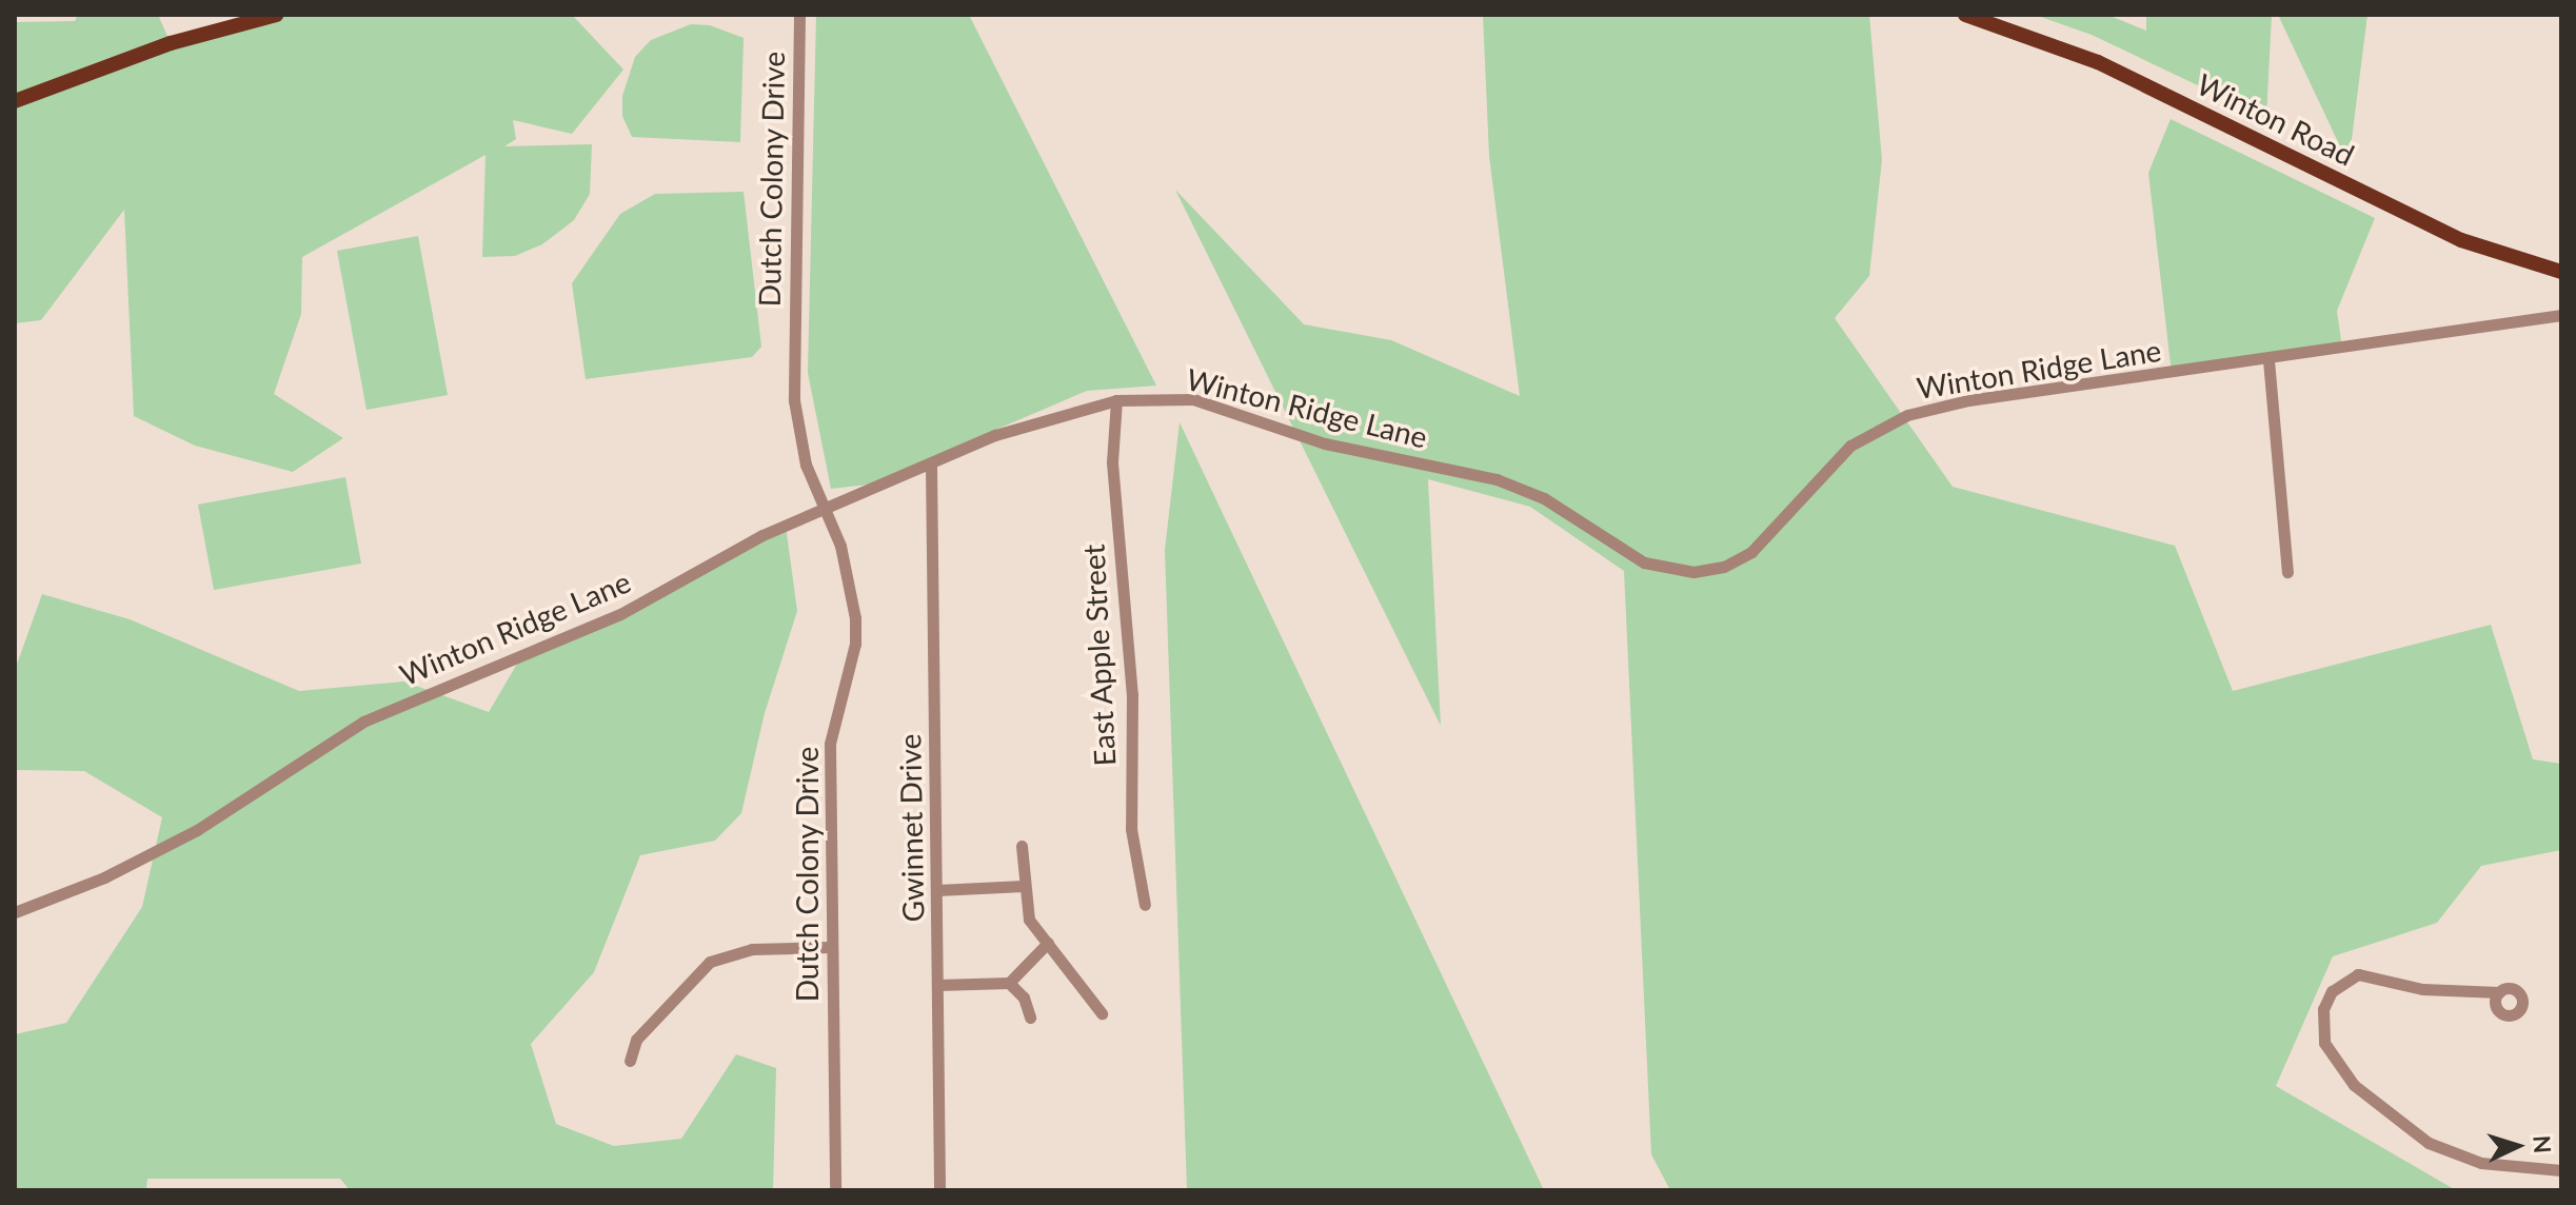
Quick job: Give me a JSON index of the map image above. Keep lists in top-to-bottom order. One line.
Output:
{"streets":{"main road":["Winton Road"],"street":["Dutch Colony Drive","Winton Ridge Lane","East Apple Street","Gwinnet Drive"]},"crossings":[["Dutch Colony Drive","Winton Ridge Lane"],["Winton Ridge Lane","East Apple Street"],["Winton Ridge Lane","Gwinnet Drive"]],"north":"right"}
